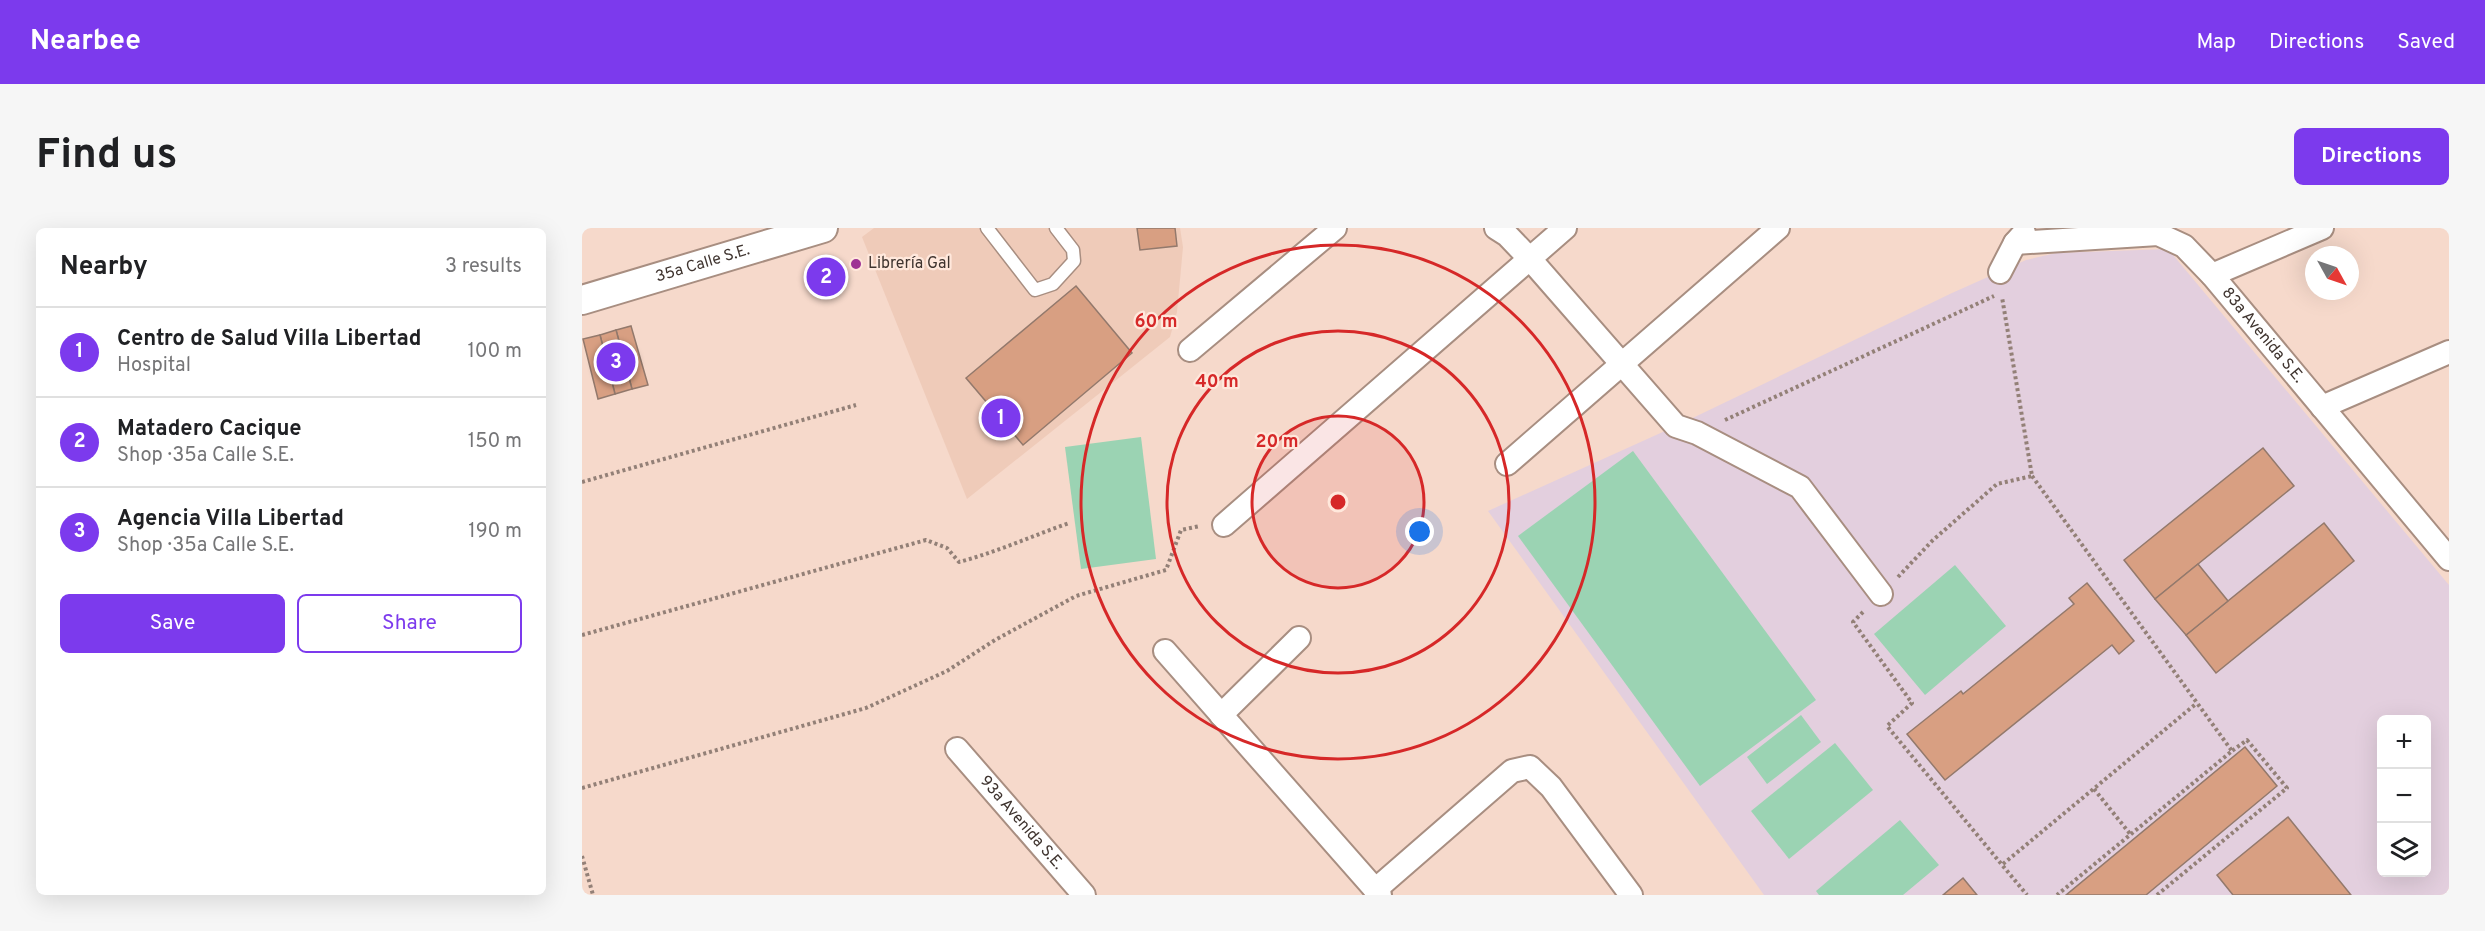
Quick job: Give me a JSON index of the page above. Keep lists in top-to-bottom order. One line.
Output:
{"streets":{"street":["35a Calle S.E.","83a Avenida S.E.","93a Avenida S.E."]},"places":["Librería Gal"],"north":"bottom right","page":{"header":"Nearbee","nav":["Map","Directions","Saved"],"buttons":["Directions",["Save","Share"]],"title":"Find us","heading":["Nearby","3 results"],"pins":["2","3","1"],"list":[{"mark":"1","name":"Centro de Salud Villa Libertad","note":"Hospital","value":"100 m"},{"mark":"2","name":"Matadero Cacique","note":"Shop · 35a Calle S.E.","value":"150 m"},{"mark":"3","name":"Agencia Villa Libertad","note":"Shop · 35a Calle S.E.","value":"190 m"}],"map_buttons":["+","−"]},"rings":["60 m","40 m","20 m"]}
